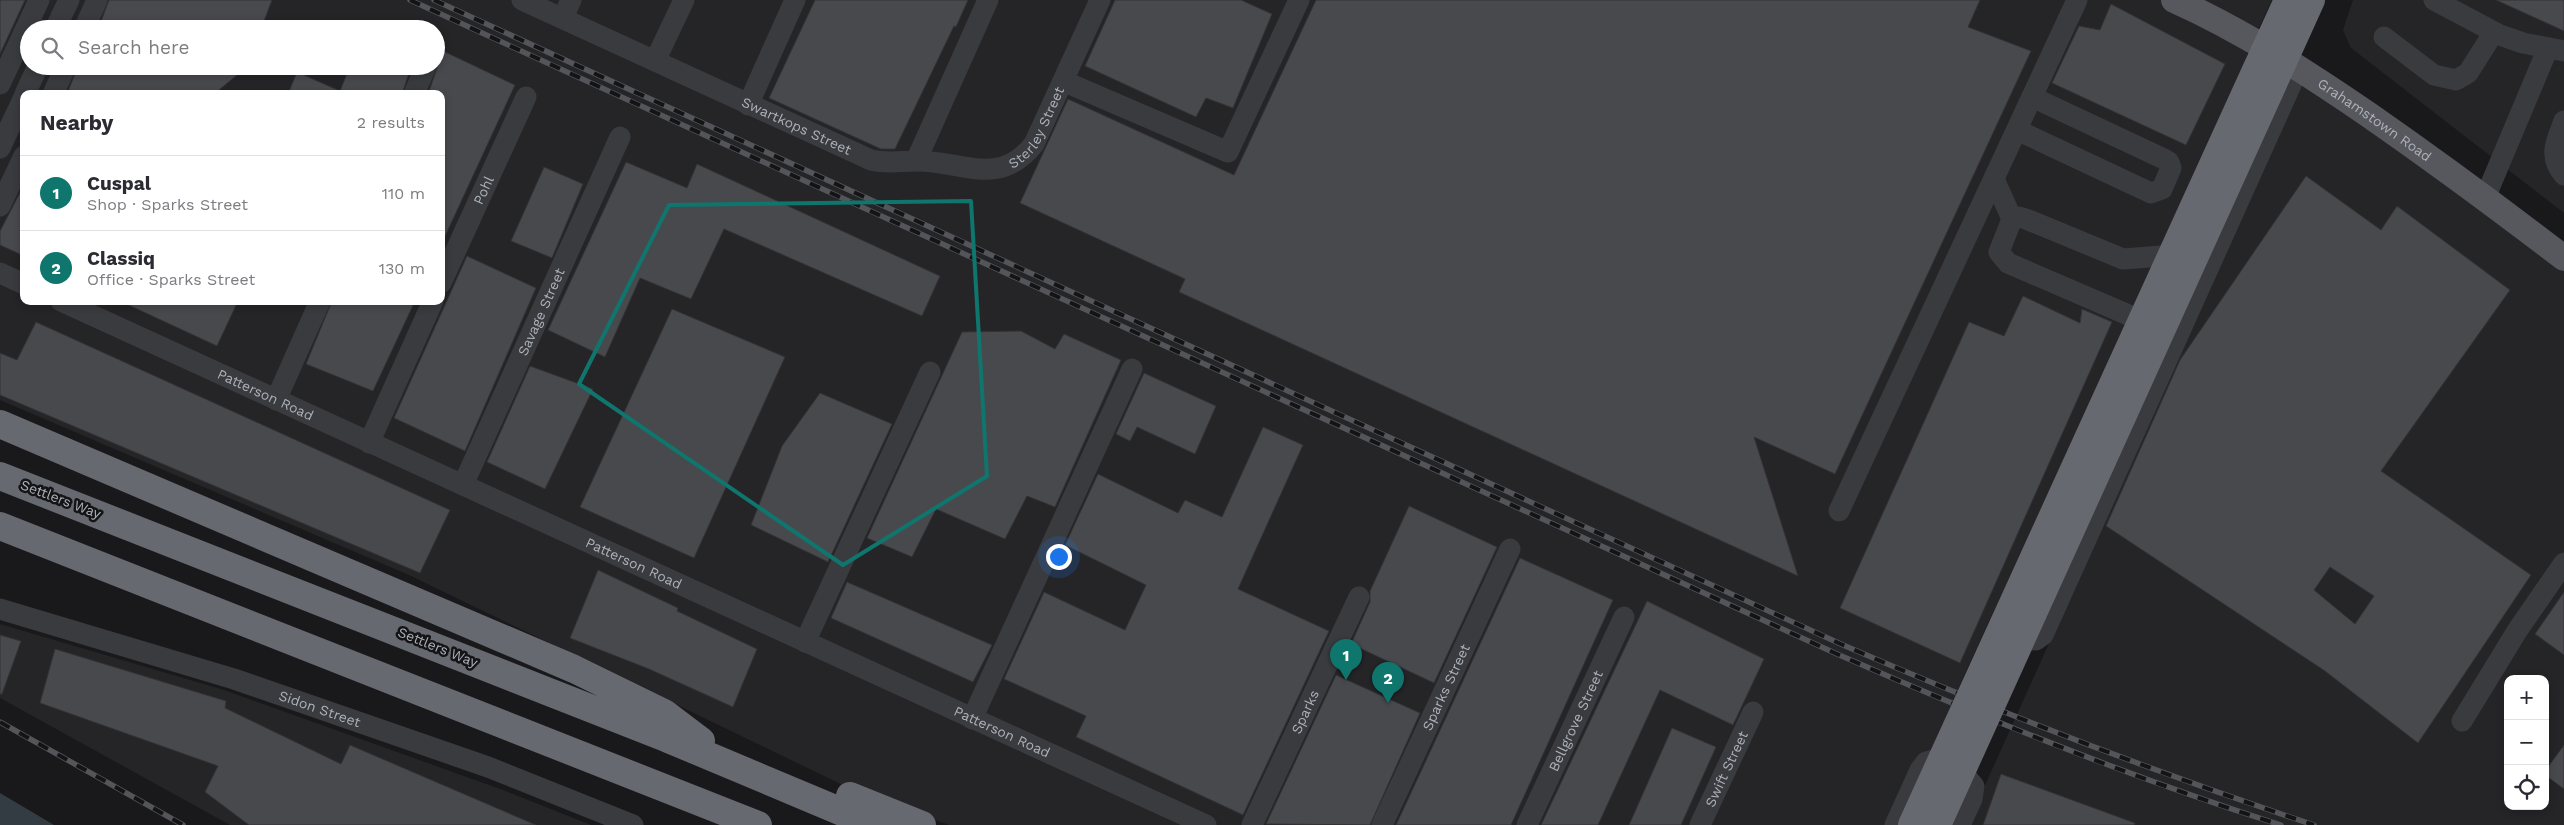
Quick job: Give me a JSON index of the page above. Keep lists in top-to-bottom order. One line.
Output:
{"streets":{"highway":["Settlers Way"],"main road":["Grahamstown Road"],"street":["Sterley Street","Swartkops Street","Pohl","Savage Street","Patterson Road","Sparks Street","Sidon Street","Sparks","Bellgrove Street","Swift Street"]},"crossings":[["Sterley Street","Swartkops Street"],["Savage Street","Patterson Road"]],"page":{"search":"Search here","heading":["Nearby","2 results"],"list":[{"mark":"1","name":"Cuspal","note":"Shop · Sparks Street","value":"110 m"},{"mark":"2","name":"Classiq","note":"Office · Sparks Street","value":"130 m"}],"pins":["1","2"],"map_buttons":["+","−"]}}
